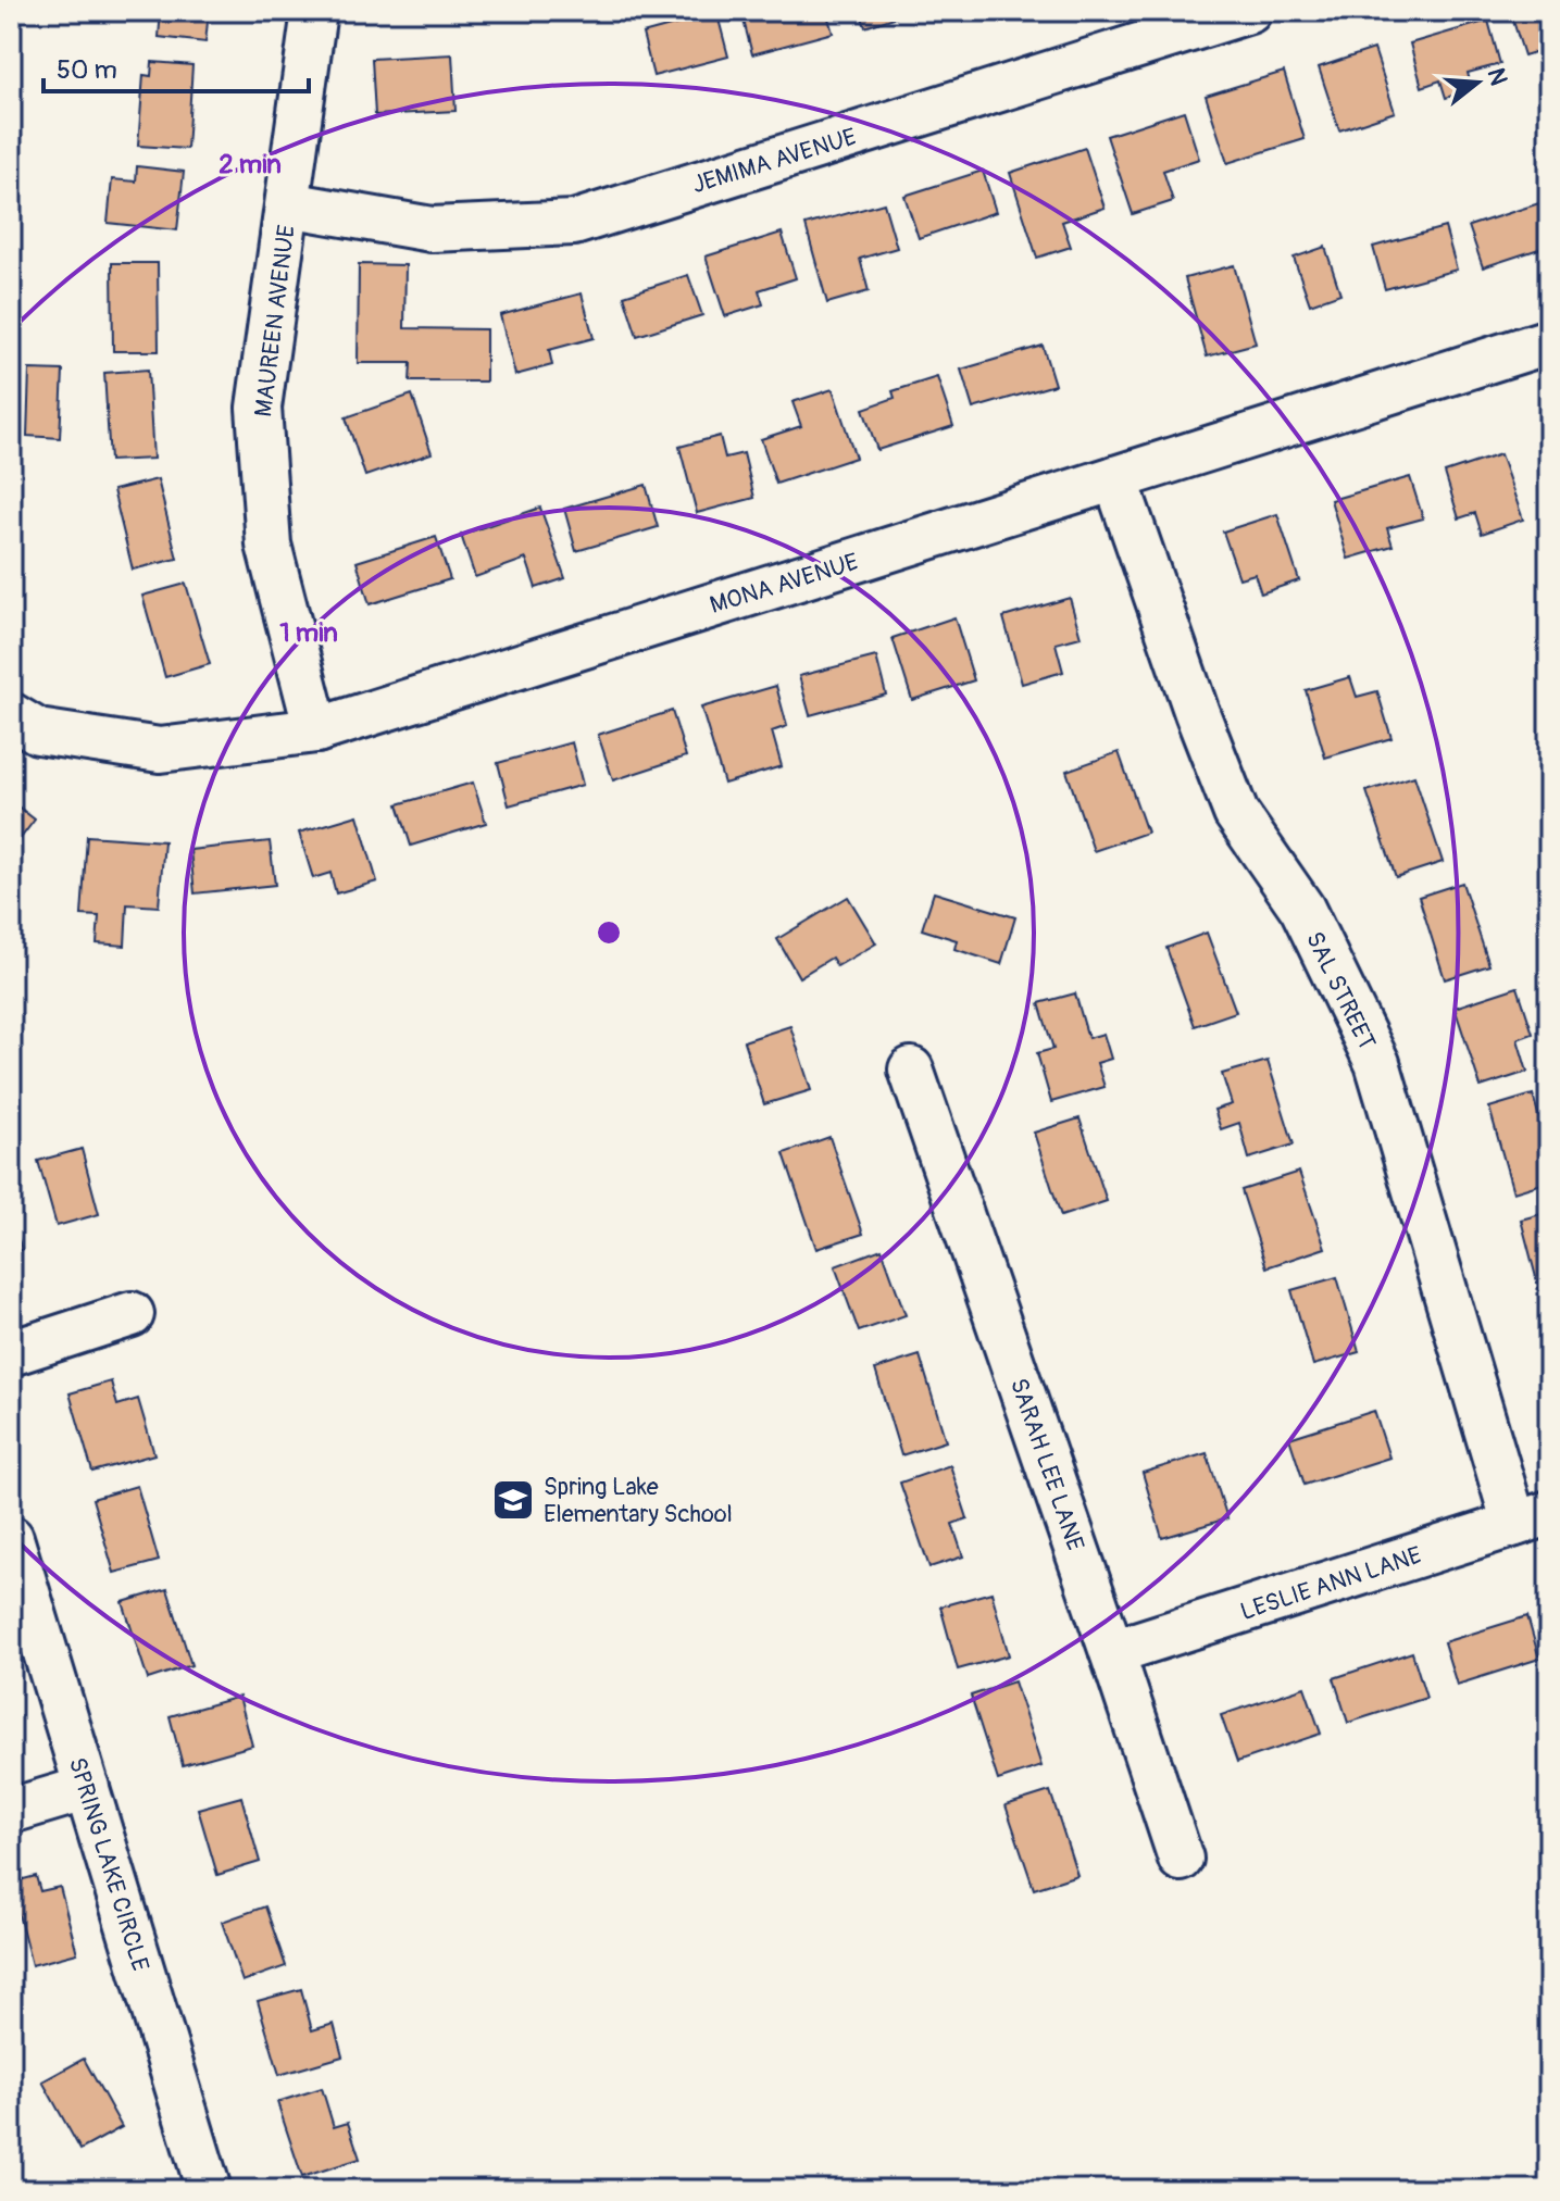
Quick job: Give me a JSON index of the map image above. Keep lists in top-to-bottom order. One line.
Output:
{"streets":{"street":["JEMIMA AVENUE","MAUREEN AVENUE","MONA AVENUE","SAL STREET","SARAH LEE LANE","LESLIE ANN LANE","SPRING LAKE CIRCLE"]},"crossings":[["JEMIMA AVENUE","MAUREEN AVENUE"],["MAUREEN AVENUE","MONA AVENUE"],["MONA AVENUE","SAL STREET"],["SAL STREET","LESLIE ANN LANE"],["SARAH LEE LANE","LESLIE ANN LANE"]],"places":{"school or university":["Spring Lake Elementary School"]},"scale_bar":"50 m","north":"right","rings":["2 min","1 min"]}
